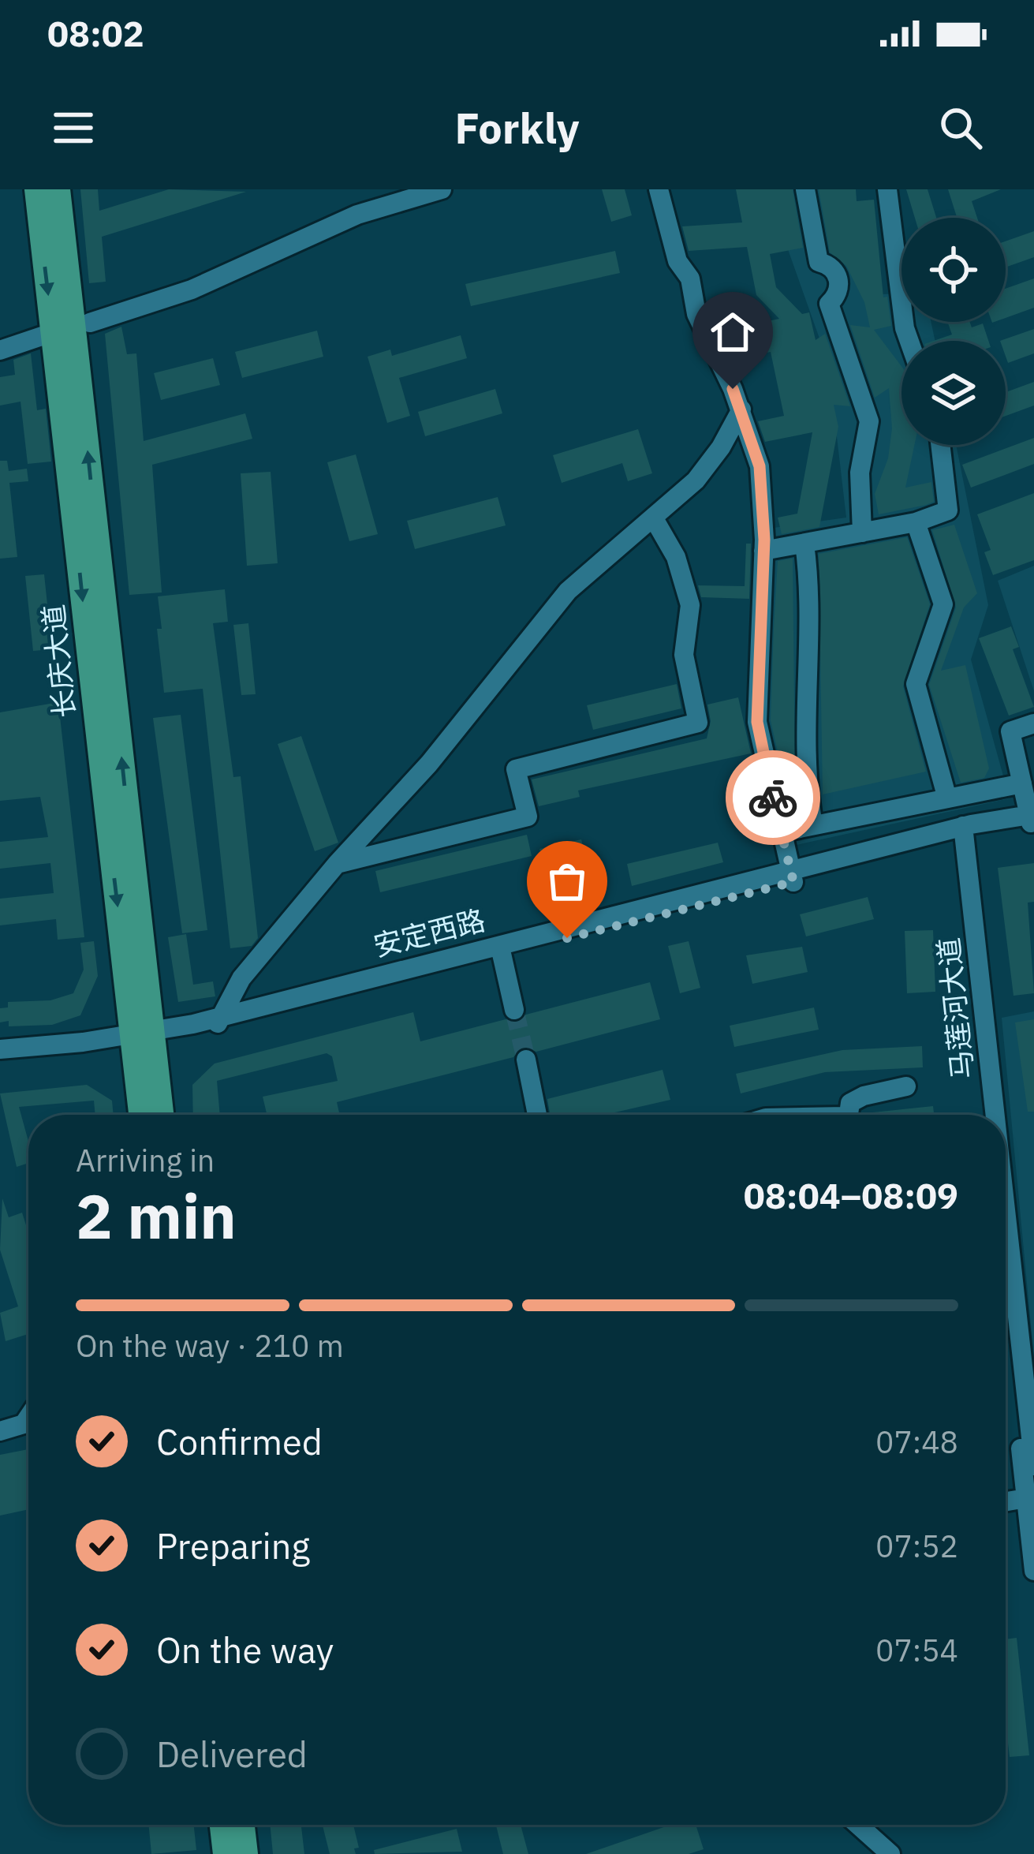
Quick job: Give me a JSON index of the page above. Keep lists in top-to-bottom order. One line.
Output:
{"streets":{"main road":["长庆大道"],"street":["安定西路","马莲河大道"]},"crossings":[["长庆大道","安定西路"],["安定西路","马莲河大道"]],"page":{"status":"08:02","header":"Forkly","heading":["2 min","Arriving in","08:04–08:09"],"bar":"On the way · 210 m","list":[["Confirmed","07:48"],["Preparing","07:52"],["On the way","07:54"],"Delivered"]}}
